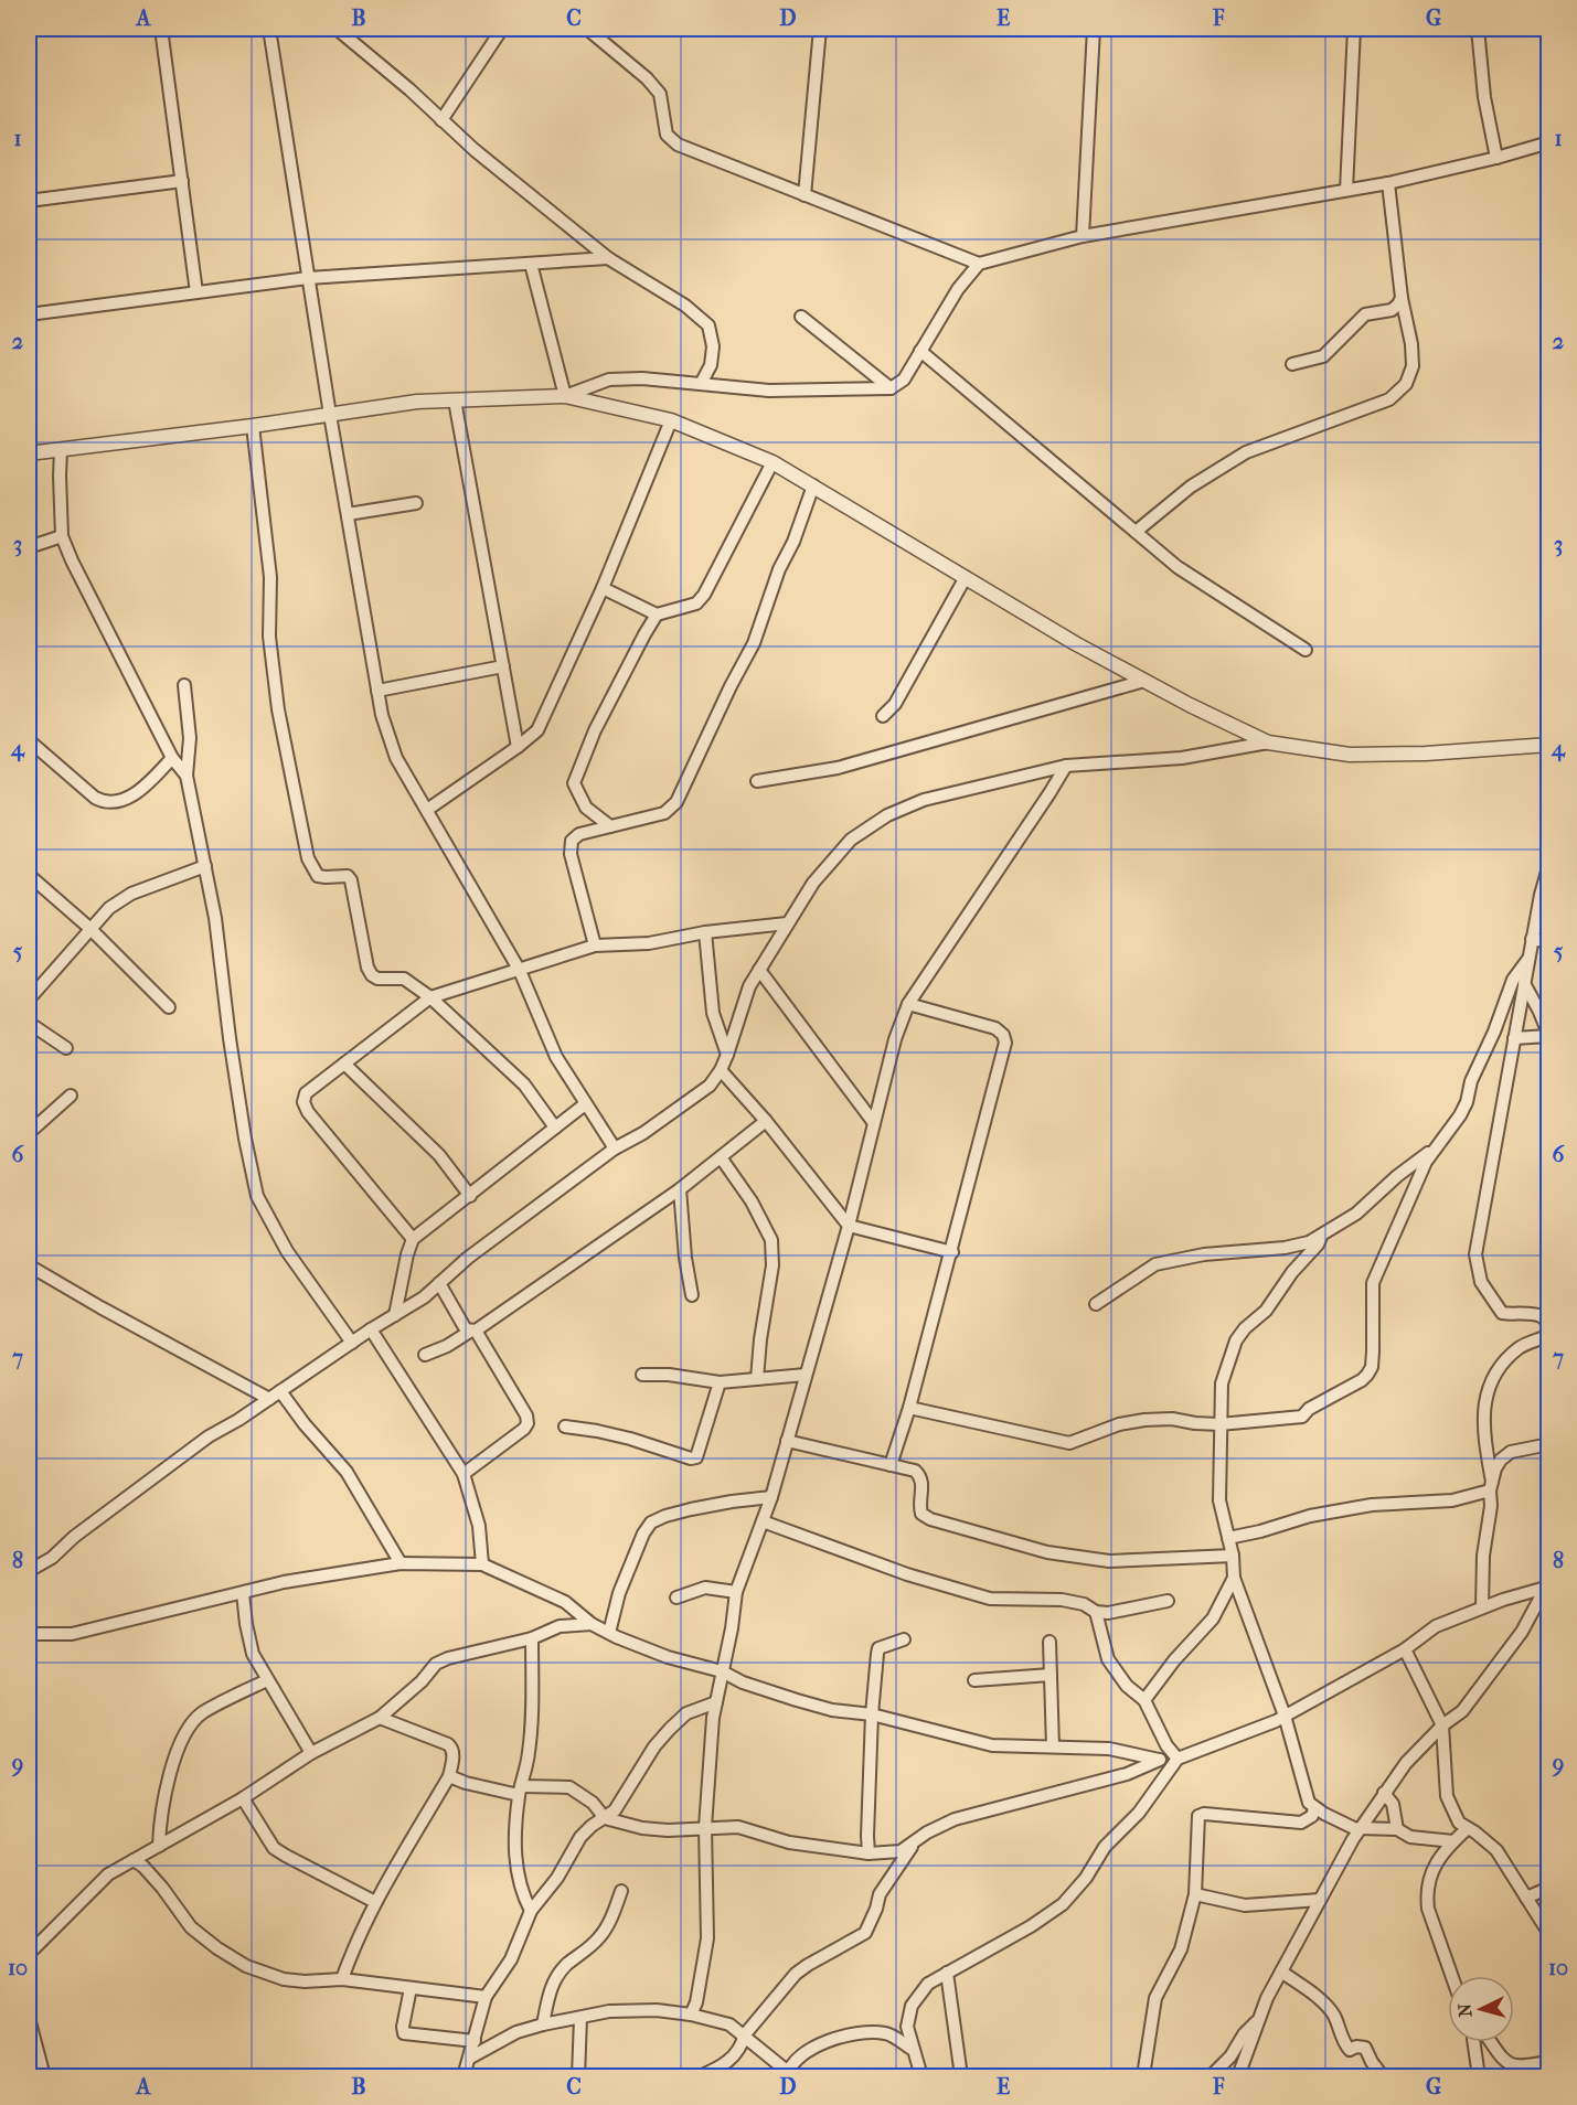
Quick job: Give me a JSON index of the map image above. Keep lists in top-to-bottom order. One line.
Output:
{"north":"left","grid":{"columns":["A","B","C","D","E","F","G"],"rows":["1","2","3","4","5","6","7","8","9","10"]}}
